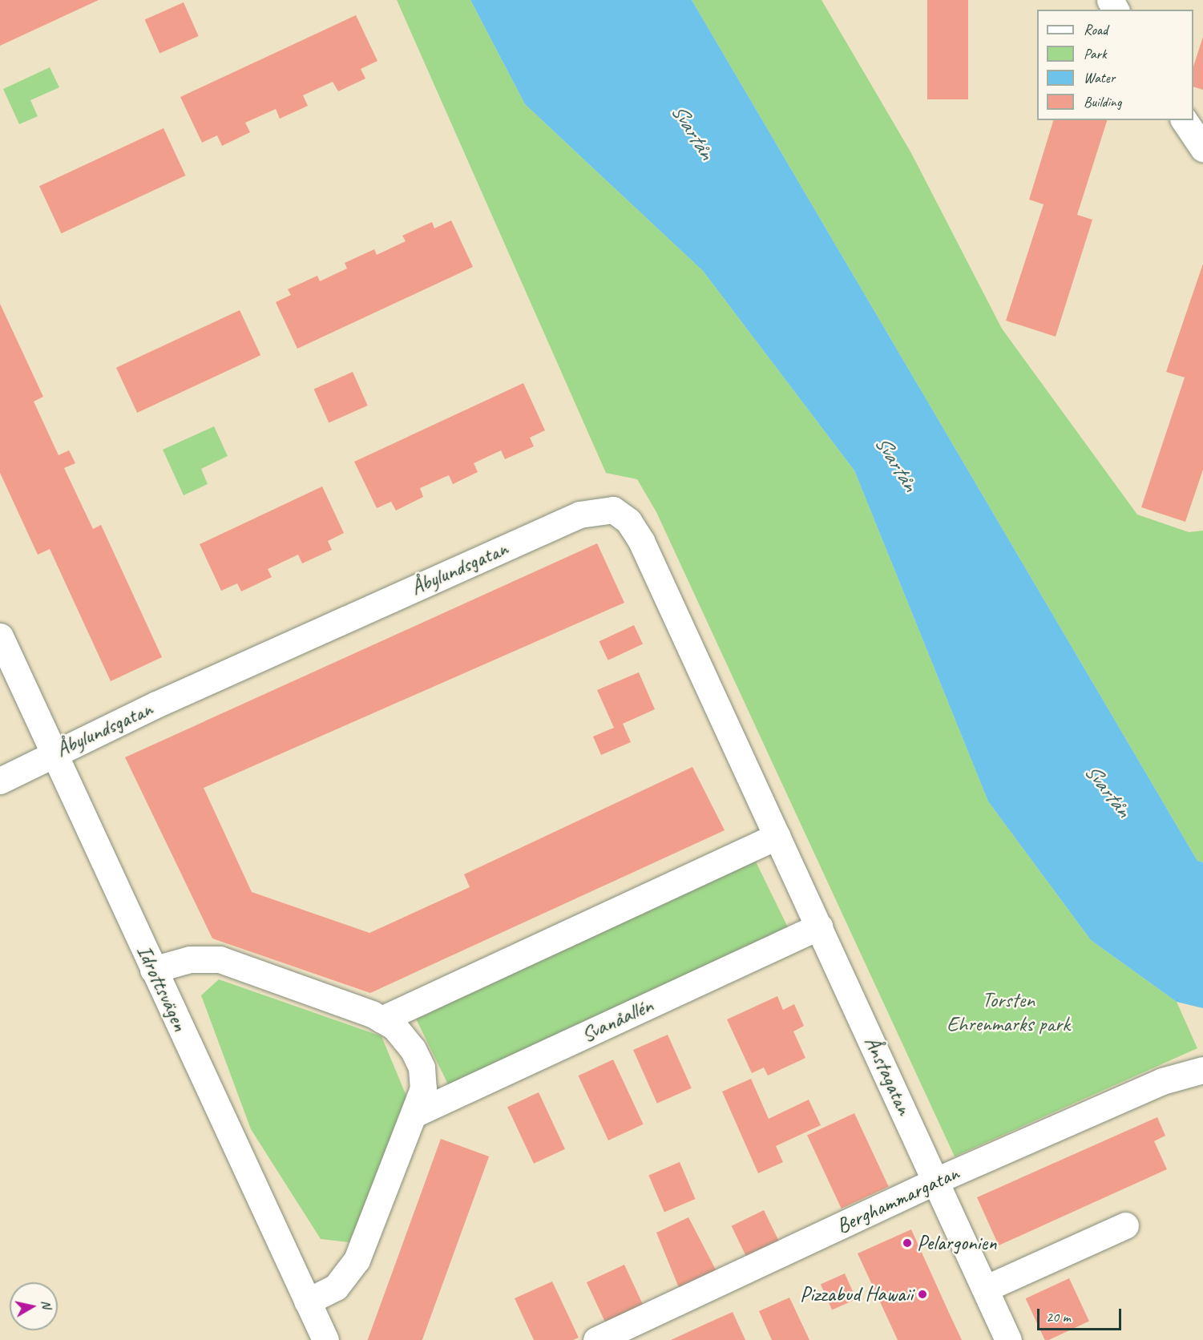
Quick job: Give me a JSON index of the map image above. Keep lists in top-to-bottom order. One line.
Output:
{"streets":{"street":["Åbylundsgatan","Idrottsvägen","Svanåallén","Ånstagatan","Berghammargatan"]},"crossings":[["Åbylundsgatan","Idrottsvägen"],["Åbylundsgatan","Ånstagatan"],["Svanåallén","Ånstagatan"],["Ånstagatan","Berghammargatan"]],"water":["Svartån"],"parks":["Torsten Ehrenmarks park"],"places":["Pelargonien","Pizzabud Hawaii"],"legend":["Road","Park","Water","Building"],"scale_bar":"20 m","north":"right"}
